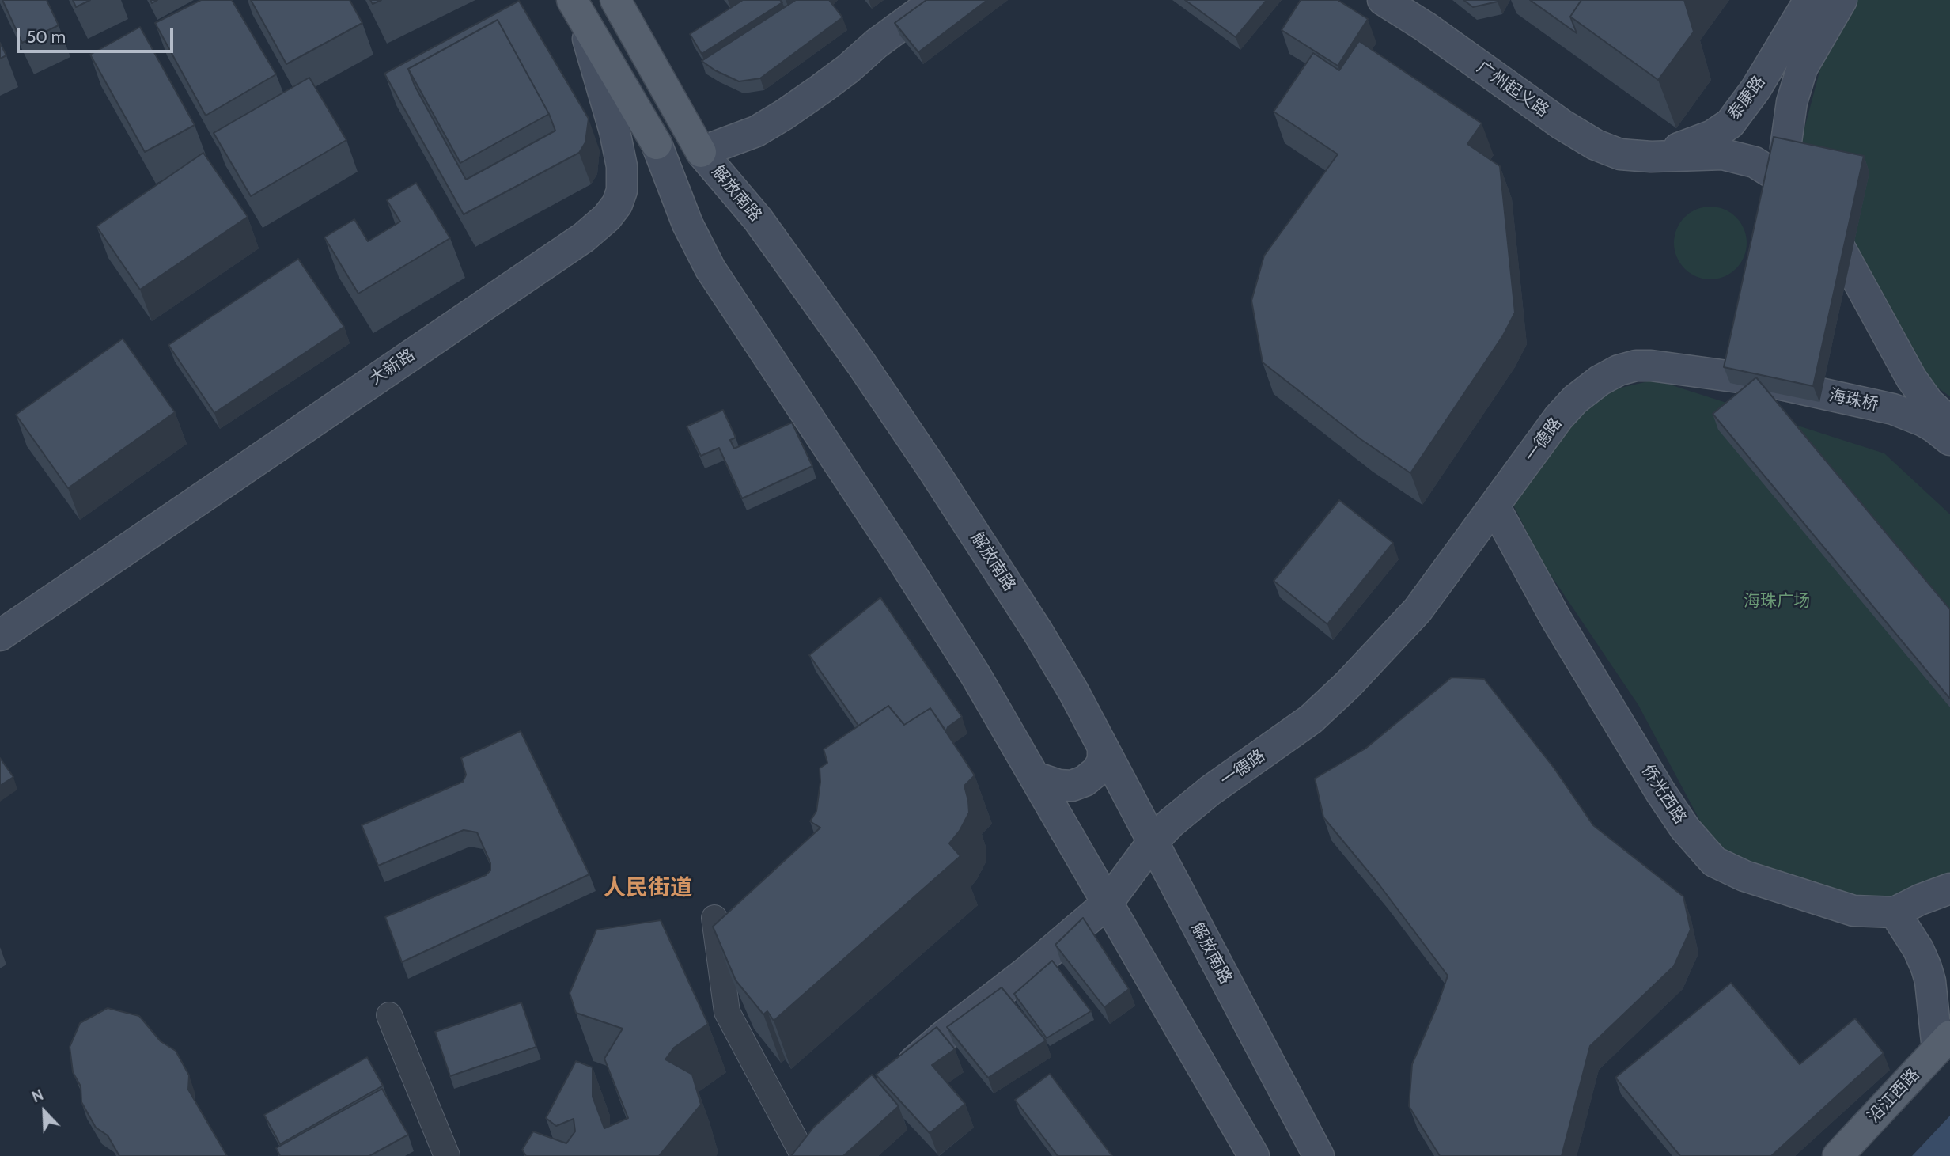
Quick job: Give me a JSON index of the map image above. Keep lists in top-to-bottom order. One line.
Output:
{"streets":{"main road":["广州起义路","泰康路","解放南路","大新路","海珠桥","一德路","侨光西路","沿江西路"]},"crossings":[["广州起义路","泰康路"],["解放南路","一德路"],["海珠桥","一德路"],["一德路","侨光西路"]],"districts":["人民街道"],"parks":["海珠广场"],"scale_bar":"50 m","north":"top left"}
